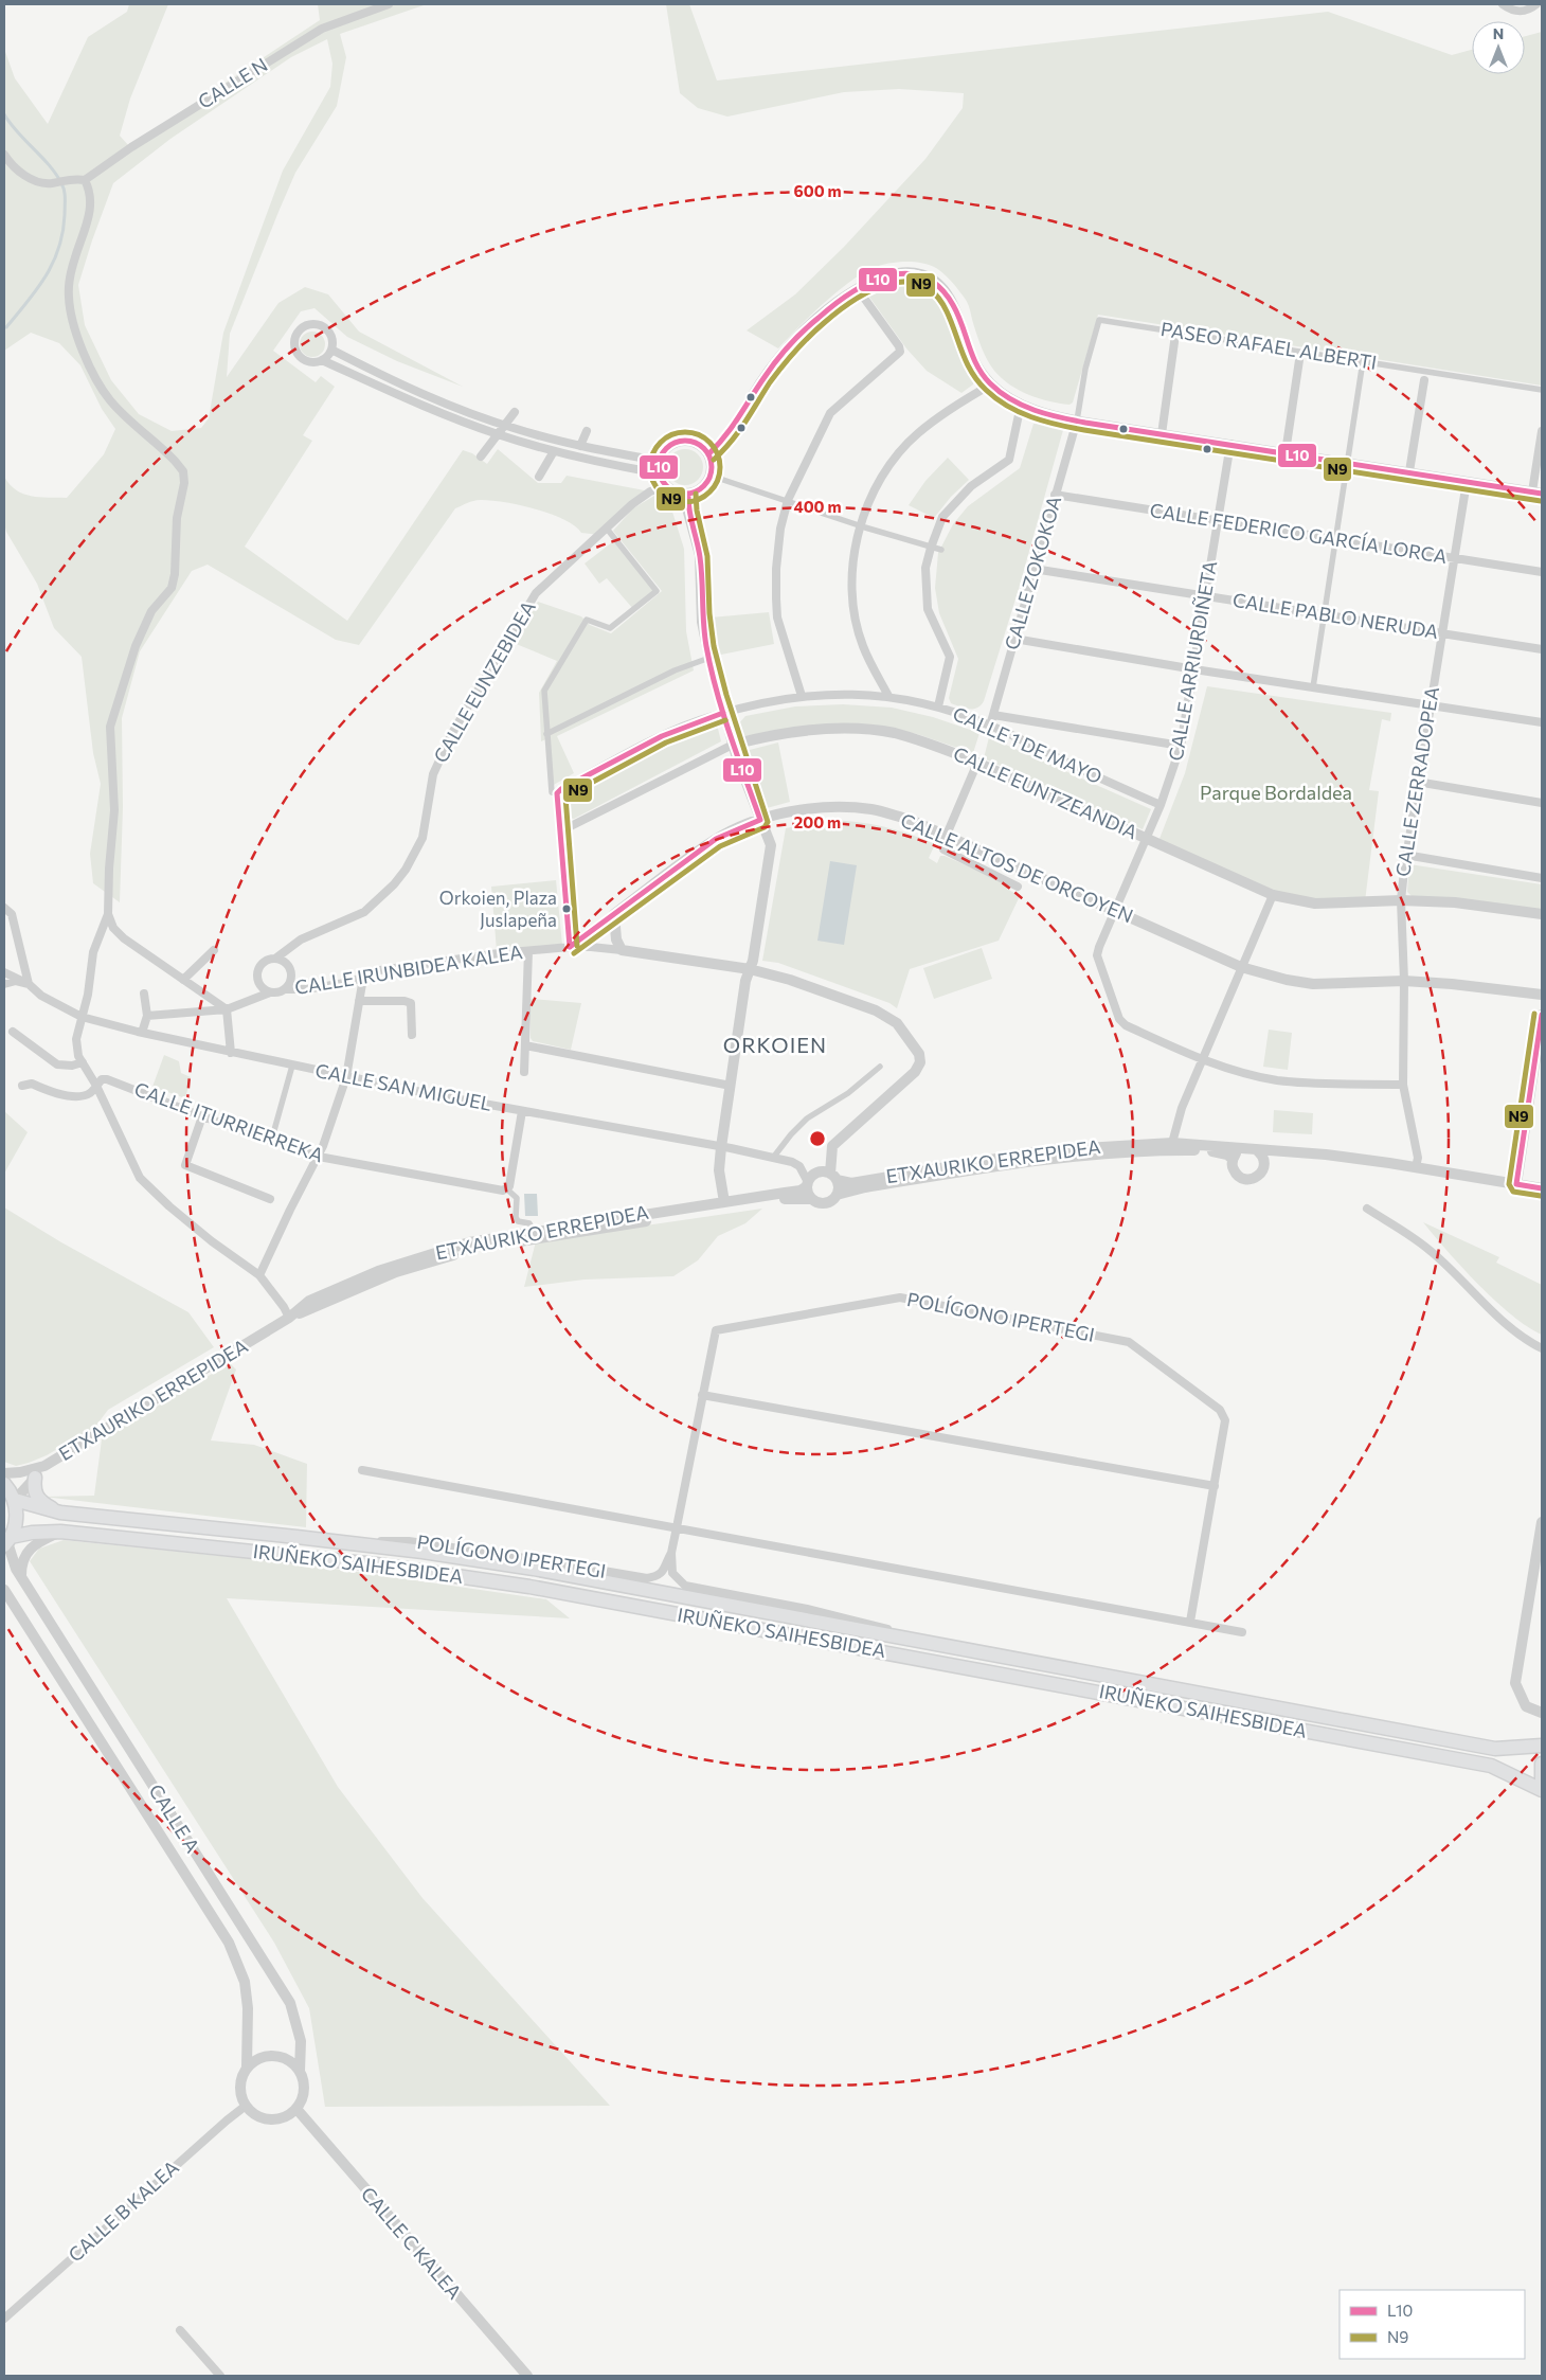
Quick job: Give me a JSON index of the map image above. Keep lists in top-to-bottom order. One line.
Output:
{"streets":{"highway":["IRUÑEKO SAIHESBIDEA"],"street":["CALLE N","PASEO RAFAEL ALBERTI","CALLE FEDERICO GARCÍA LORCA","CALLE ZOKOKOA","CALLE PABLO NERUDA","CALLE ARRIURDIÑETA","CALLE EUNZEBIDEA","CALLE 1 DE MAYO","CALLE ZERRADOPEA","CALLE EUNTZEANDIA","CALLE ALTOS DE ORCOYEN","CALLE IRUNBIDEA KALEA","CALLE SAN MIGUEL","CALLE ITURRIERREKA","ETXAURIKO ERREPIDEA","POLÍGONO IPERTEGI","CALLE A","CALLE B KALEA","CALLE C KALEA"]},"crossings":[["PASEO RAFAEL ALBERTI","CALLE ZOKOKOA"],["CALLE FEDERICO GARCÍA LORCA","CALLE ZOKOKOA"],["CALLE FEDERICO GARCÍA LORCA","CALLE ARRIURDIÑETA"],["CALLE FEDERICO GARCÍA LORCA","CALLE ZERRADOPEA"],["CALLE ZOKOKOA","CALLE PABLO NERUDA"],["CALLE ZOKOKOA","CALLE 1 DE MAYO"],["CALLE PABLO NERUDA","CALLE ARRIURDIÑETA"],["CALLE PABLO NERUDA","CALLE ZERRADOPEA"],["CALLE ARRIURDIÑETA","CALLE 1 DE MAYO"],["CALLE ARRIURDIÑETA","CALLE ZERRADOPEA"],["CALLE ARRIURDIÑETA","CALLE EUNTZEANDIA"],["CALLE ARRIURDIÑETA","CALLE ALTOS DE ORCOYEN"],["CALLE EUNZEBIDEA","CALLE IRUNBIDEA KALEA"],["CALLE ZERRADOPEA","CALLE EUNTZEANDIA"],["CALLE ZERRADOPEA","CALLE ALTOS DE ORCOYEN"],["CALLE ALTOS DE ORCOYEN","CALLE IRUNBIDEA KALEA"],["CALLE IRUNBIDEA KALEA","CALLE SAN MIGUEL"],["CALLE IRUNBIDEA KALEA","ETXAURIKO ERREPIDEA"],["CALLE SAN MIGUEL","ETXAURIKO ERREPIDEA"],["ETXAURIKO ERREPIDEA","IRUÑEKO SAIHESBIDEA"],["POLÍGONO IPERTEGI","IRUÑEKO SAIHESBIDEA"],["IRUÑEKO SAIHESBIDEA","CALLE A"],["CALLE A","CALLE B KALEA"],["CALLE A","CALLE C KALEA"],["CALLE B KALEA","CALLE C KALEA"]],"districts":["ORKOIEN"],"parks":["Parque Bordaldea"],"places":["Orkoien, Plaza Juslapeña"],"lines":["transit line L10","transit line N9"],"legend":["L10","N9"],"north":"top","rings":["600 m","400 m","200 m"]}
